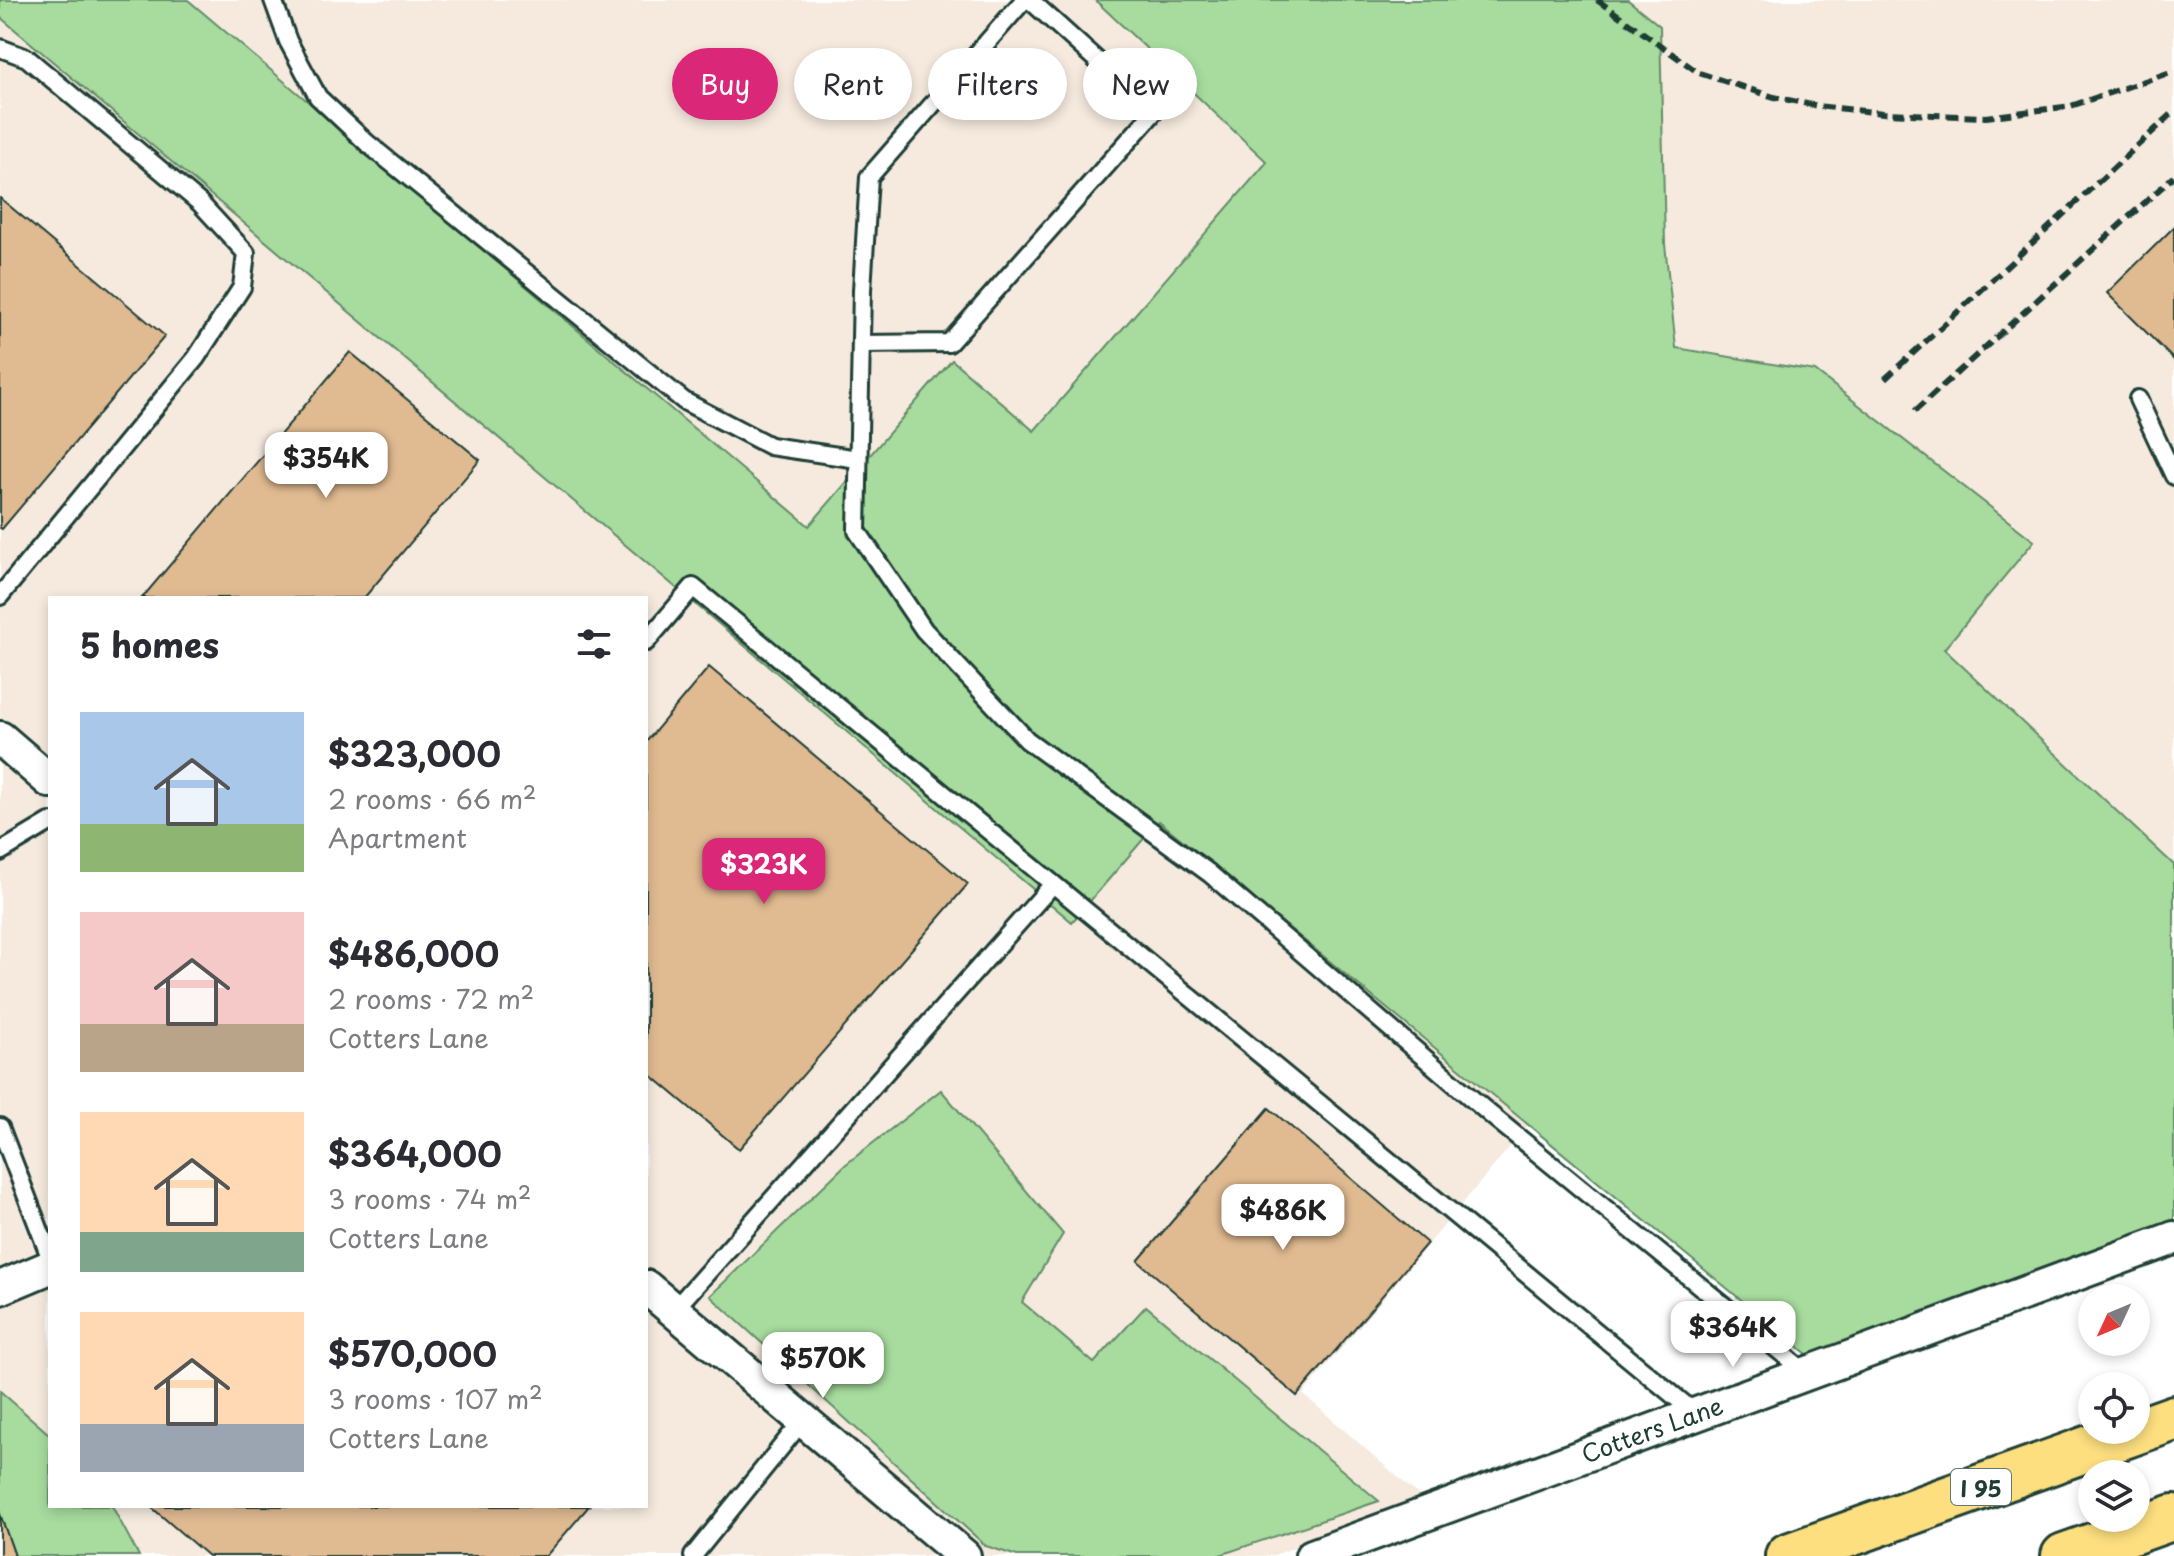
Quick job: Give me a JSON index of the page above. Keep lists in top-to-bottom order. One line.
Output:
{"streets":{"highway":["I 95"],"street":["Cotters Lane"]},"north":"bottom left","page":{"chip":["Buy","Rent","Filters","New"],"price":["$354K","$323K","$486K","$364K","$570K"],"heading":"5 homes","list":[{"name":"$323,000","note":"2 rooms · 66 m² · Apartment"},{"name":"$486,000","note":"2 rooms · 72 m² · Cotters Lane"},{"name":"$364,000","note":"3 rooms · 74 m² · Cotters Lane"},{"name":"$570,000","note":"3 rooms · 107 m² · Cotters Lane"}]}}
